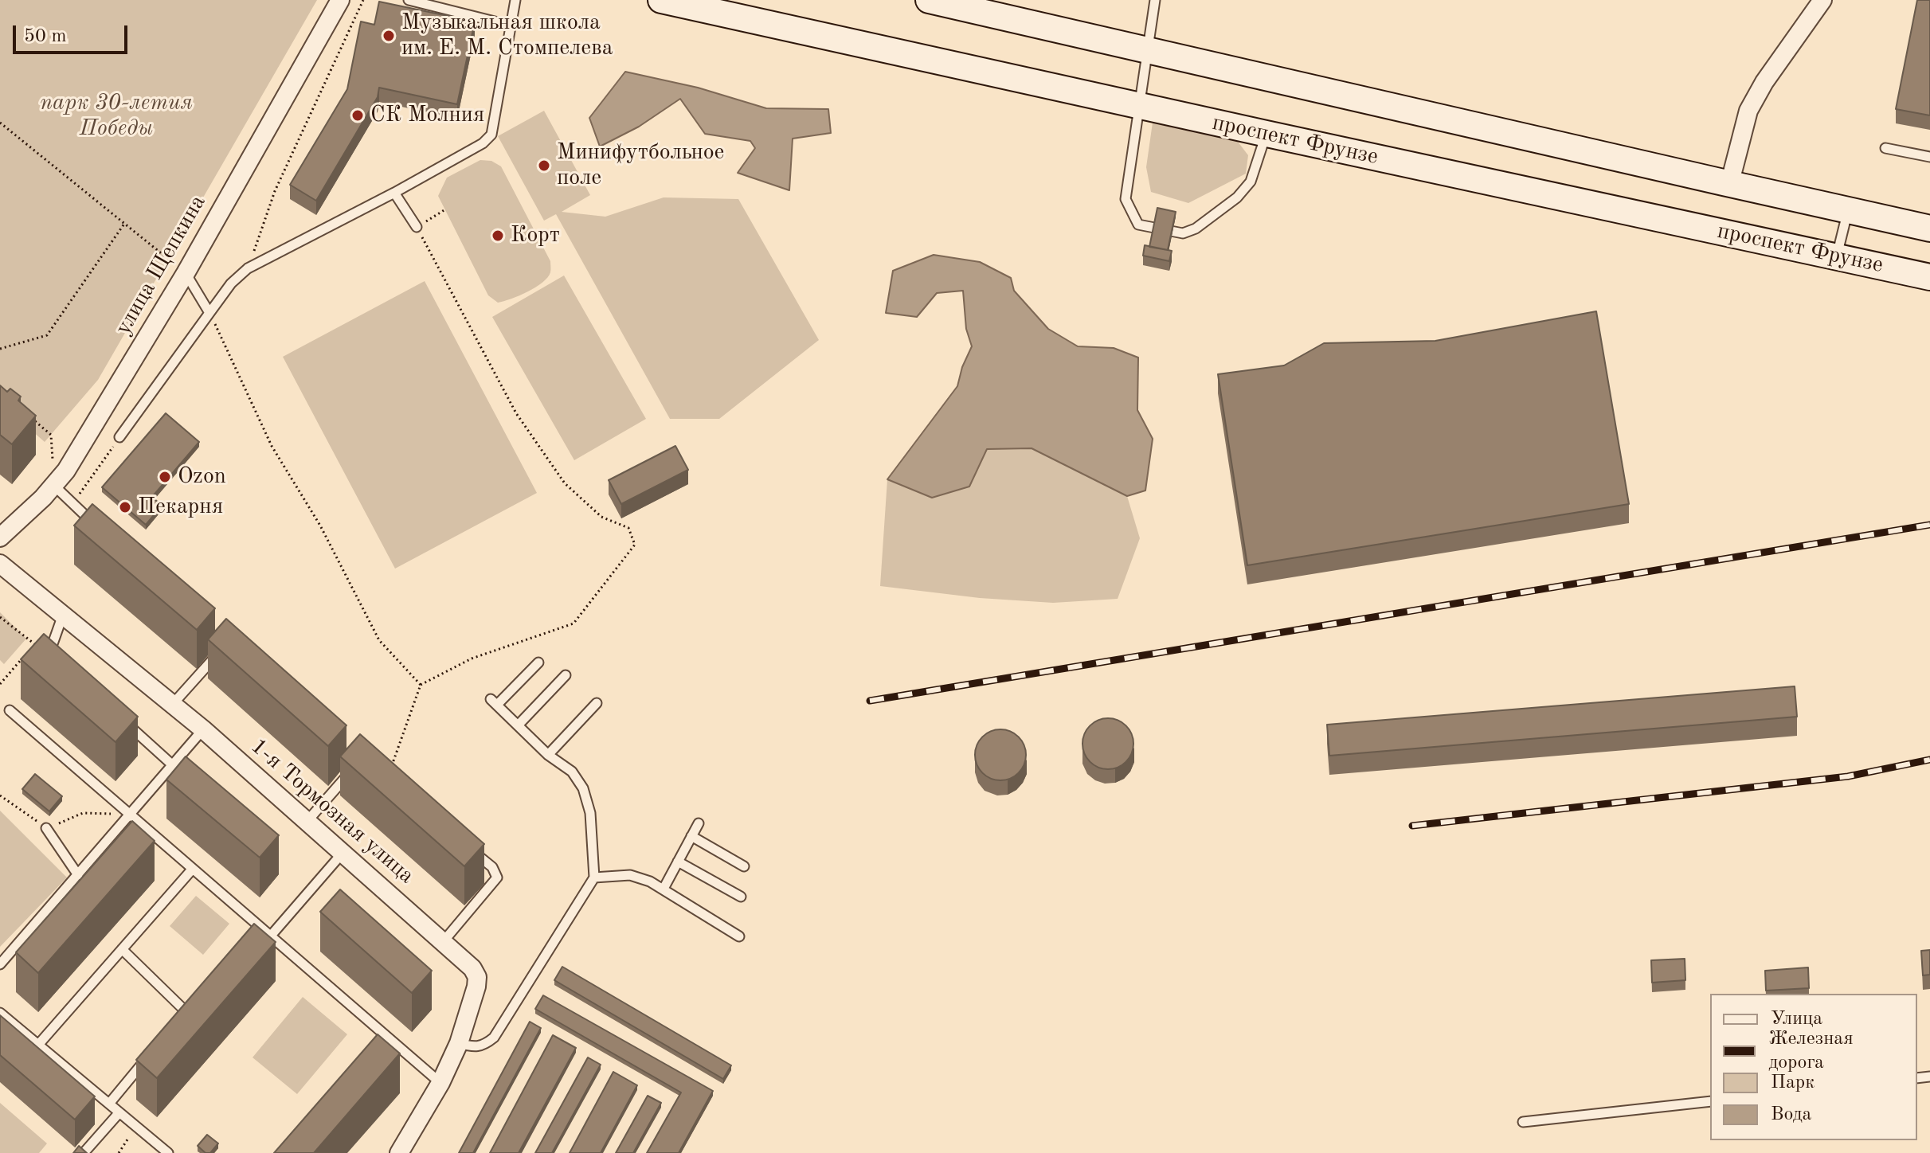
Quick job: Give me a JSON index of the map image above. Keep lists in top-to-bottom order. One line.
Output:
{"streets":{"main road":["проспект Фрунзе"],"street":["улица Щепкина","1-я Тормозная улица"]},"parks":["парк 30-летия Победы"],"places":["Музыкальная школа им. Е. М. Стомпелева","СК Молния","Минифутбольное поле","Корт","Ozon","Пекарня"],"legend":["Улица","Железная дорога","Парк","Вода"],"scale_bar":"50 m"}
